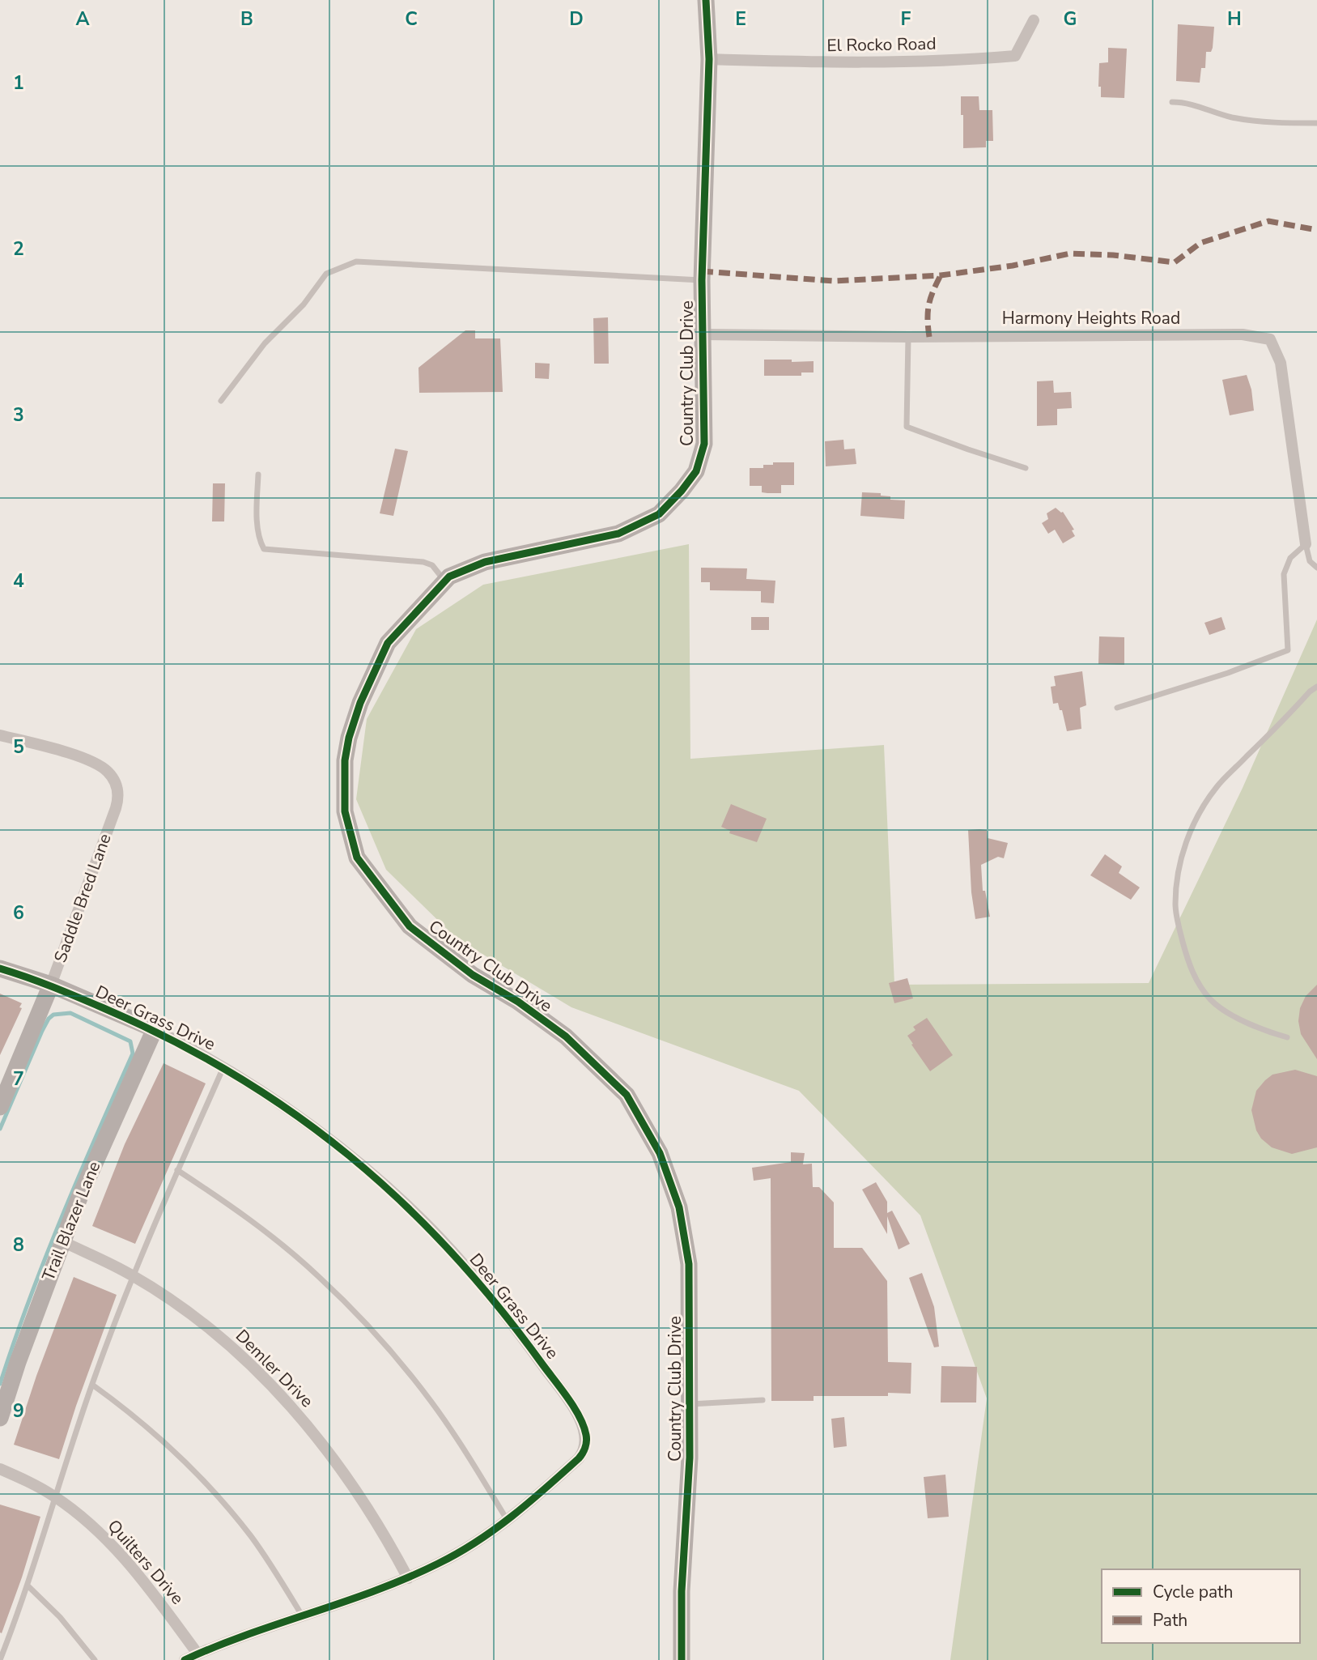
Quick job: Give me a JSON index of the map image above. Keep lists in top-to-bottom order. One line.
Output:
{"streets":{"street":["El Rocko Road","Harmony Heights Road","Country Club Drive","Saddle Bred Lane","Deer Grass Drive","Trail Blazer Lane","Demler Drive","Quilters Drive"]},"crossings":[["El Rocko Road","Country Club Drive"],["Harmony Heights Road","Country Club Drive"],["Saddle Bred Lane","Deer Grass Drive"],["Deer Grass Drive","Trail Blazer Lane"],["Deer Grass Drive","Demler Drive"],["Deer Grass Drive","Quilters Drive"],["Trail Blazer Lane","Demler Drive"]],"legend":["Cycle path","Path"],"grid":{"columns":["A","B","C","D","E","F","G","H"],"rows":["1","2","3","4","5","6","7","8","9"]}}
